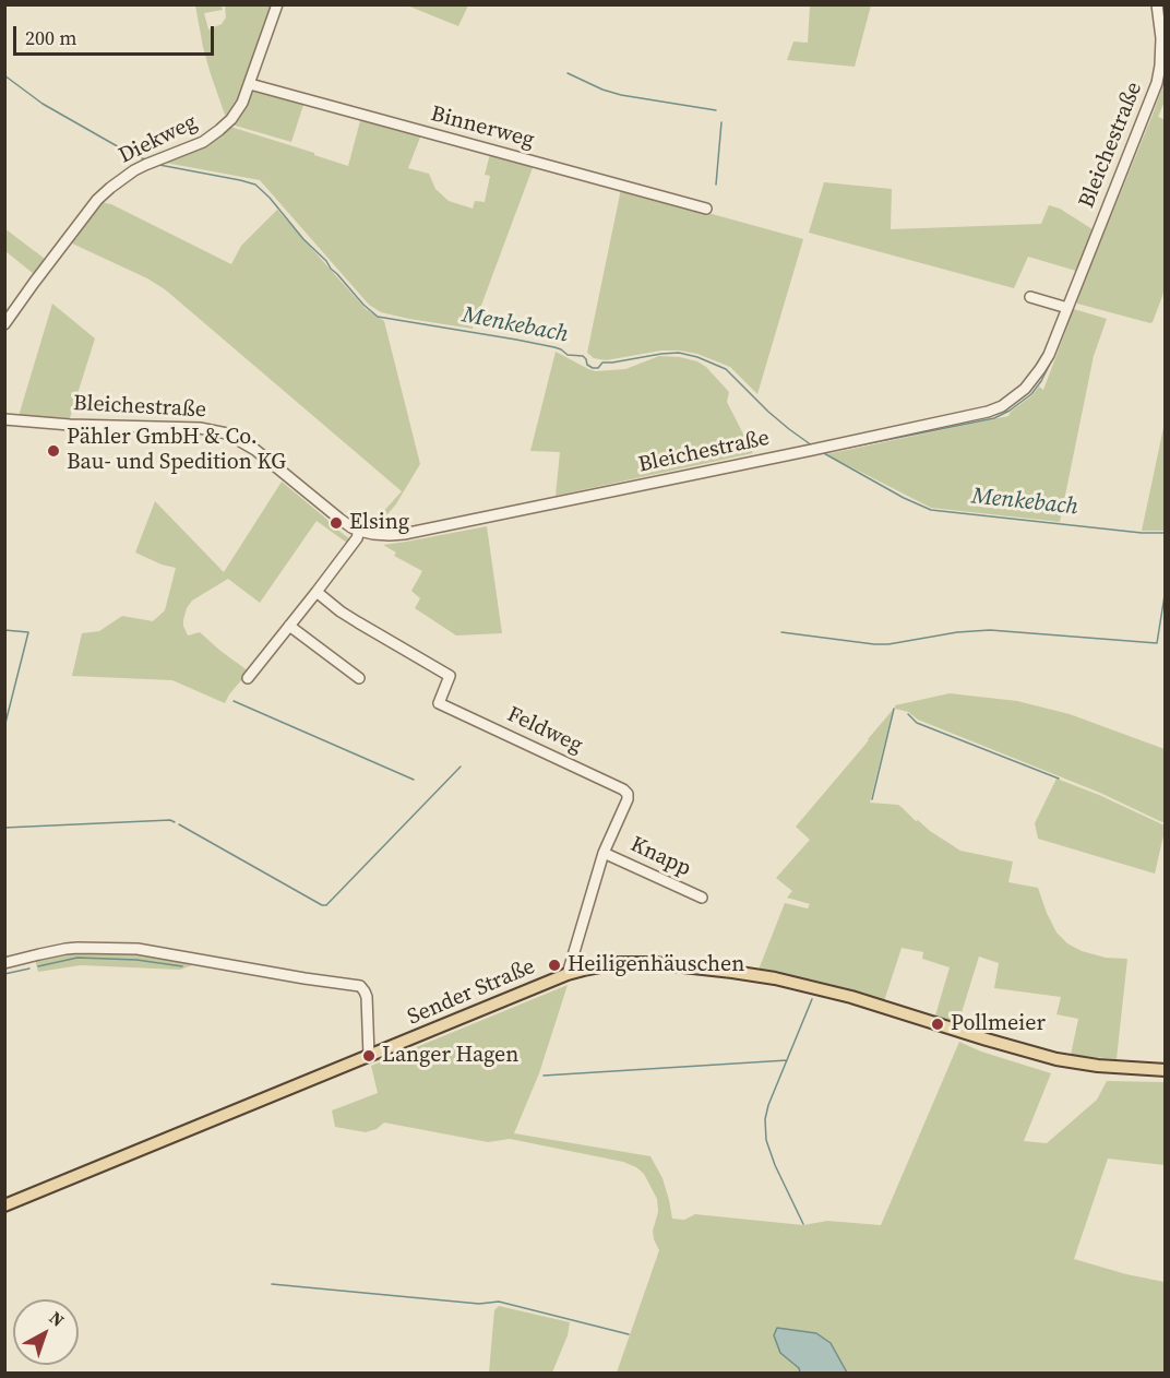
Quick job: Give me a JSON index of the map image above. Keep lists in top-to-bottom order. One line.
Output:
{"streets":{"main road":["Sender Straße"],"street":["Binnerweg","Diekweg","Bleichestraße","Feldweg","Knapp"]},"crossings":[["Binnerweg","Diekweg"],["Feldweg","Knapp"],["Feldweg","Sender Straße"]],"water":["Menkebach"],"places":["Pähler GmbH & Co. Bau- und Spedition KG","Elsing","Heiligenhäuschen","Pollmeier","Langer Hagen"],"scale_bar":"200 m","north":"top right"}
